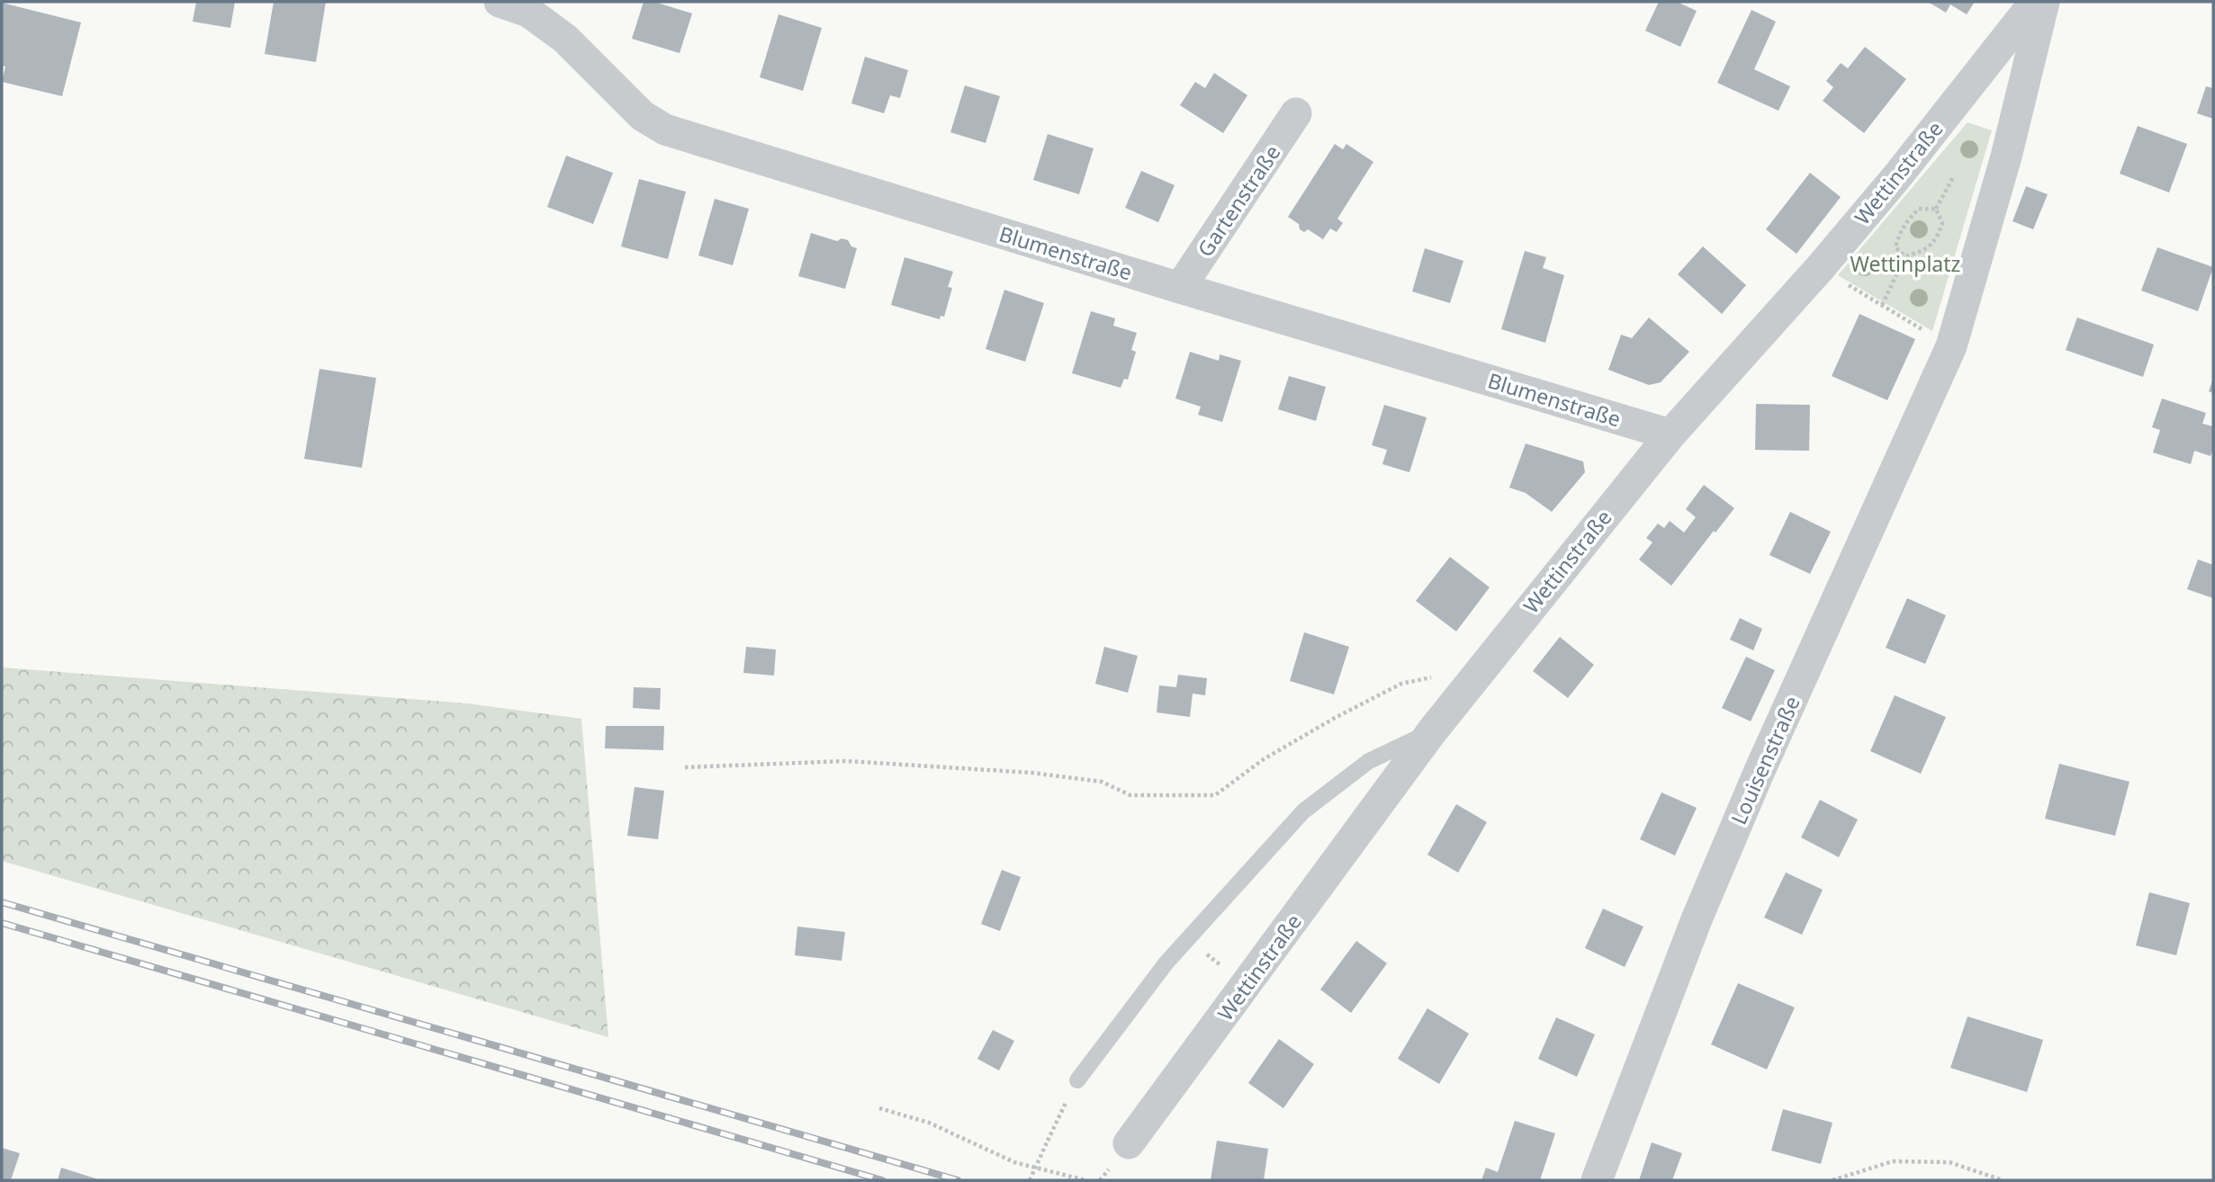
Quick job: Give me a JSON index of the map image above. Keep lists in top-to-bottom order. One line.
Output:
{"streets":{"street":["Wettinstraße","Gartenstraße","Blumenstraße","Louisenstraße"]},"crossings":[["Wettinstraße","Blumenstraße"],["Gartenstraße","Blumenstraße"]],"parks":["Wettinplatz"]}
